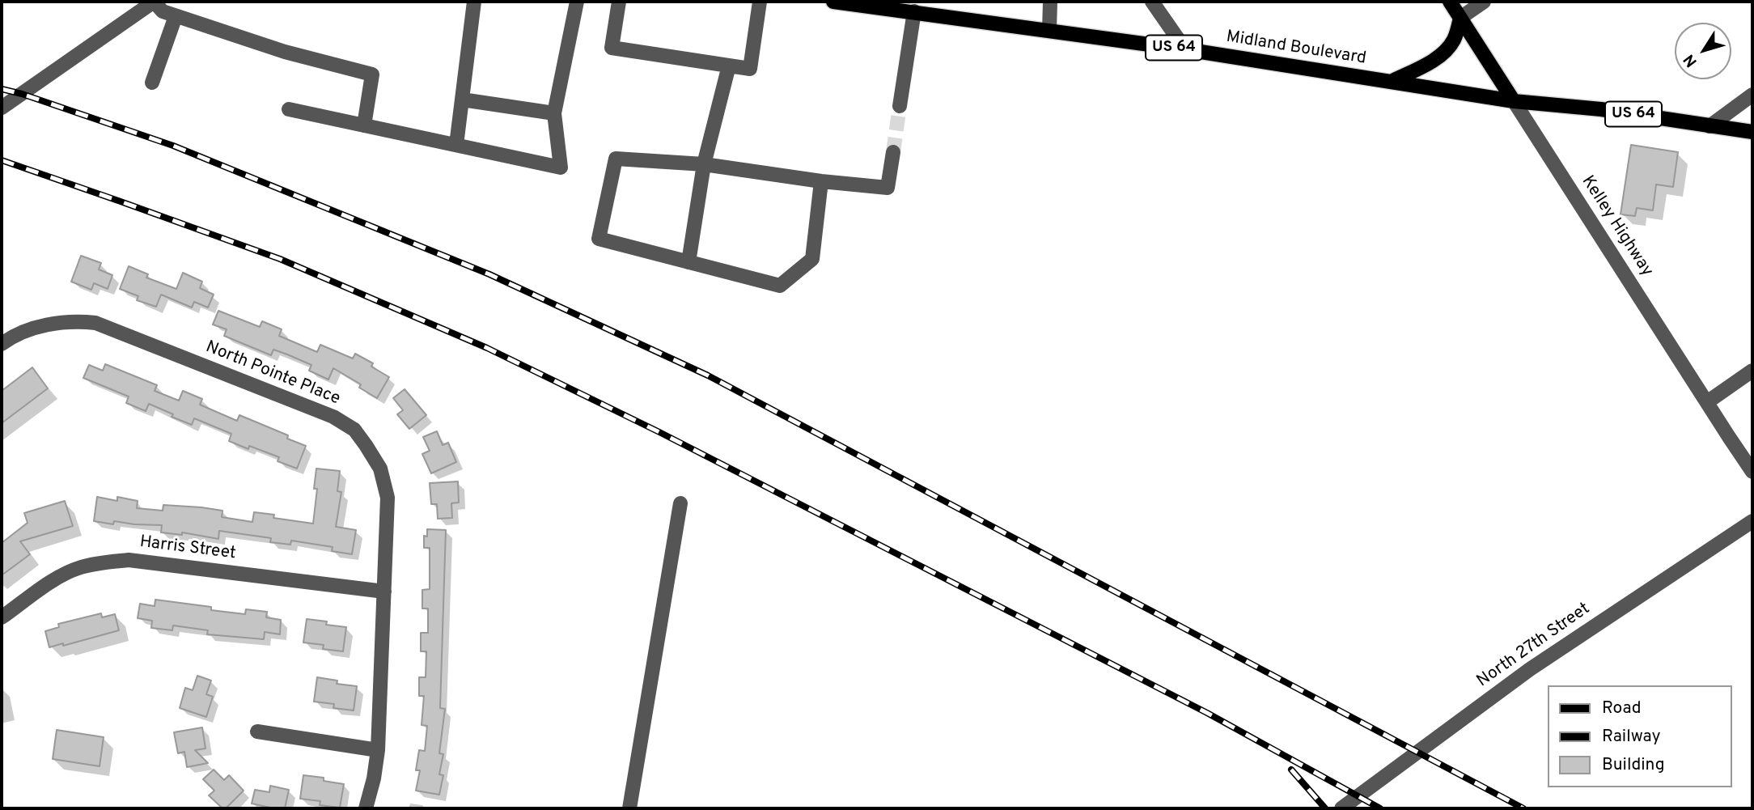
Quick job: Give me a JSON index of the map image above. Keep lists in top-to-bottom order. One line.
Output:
{"streets":{"main road":["US 64","Midland Boulevard","Kelley Highway"],"street":["North Pointe Place","Harris Street","North 27th Street"]},"crossings":[["Midland Boulevard","Kelley Highway"],["North Pointe Place","Harris Street"]],"legend":["Road","Railway","Building"],"north":"bottom left"}
